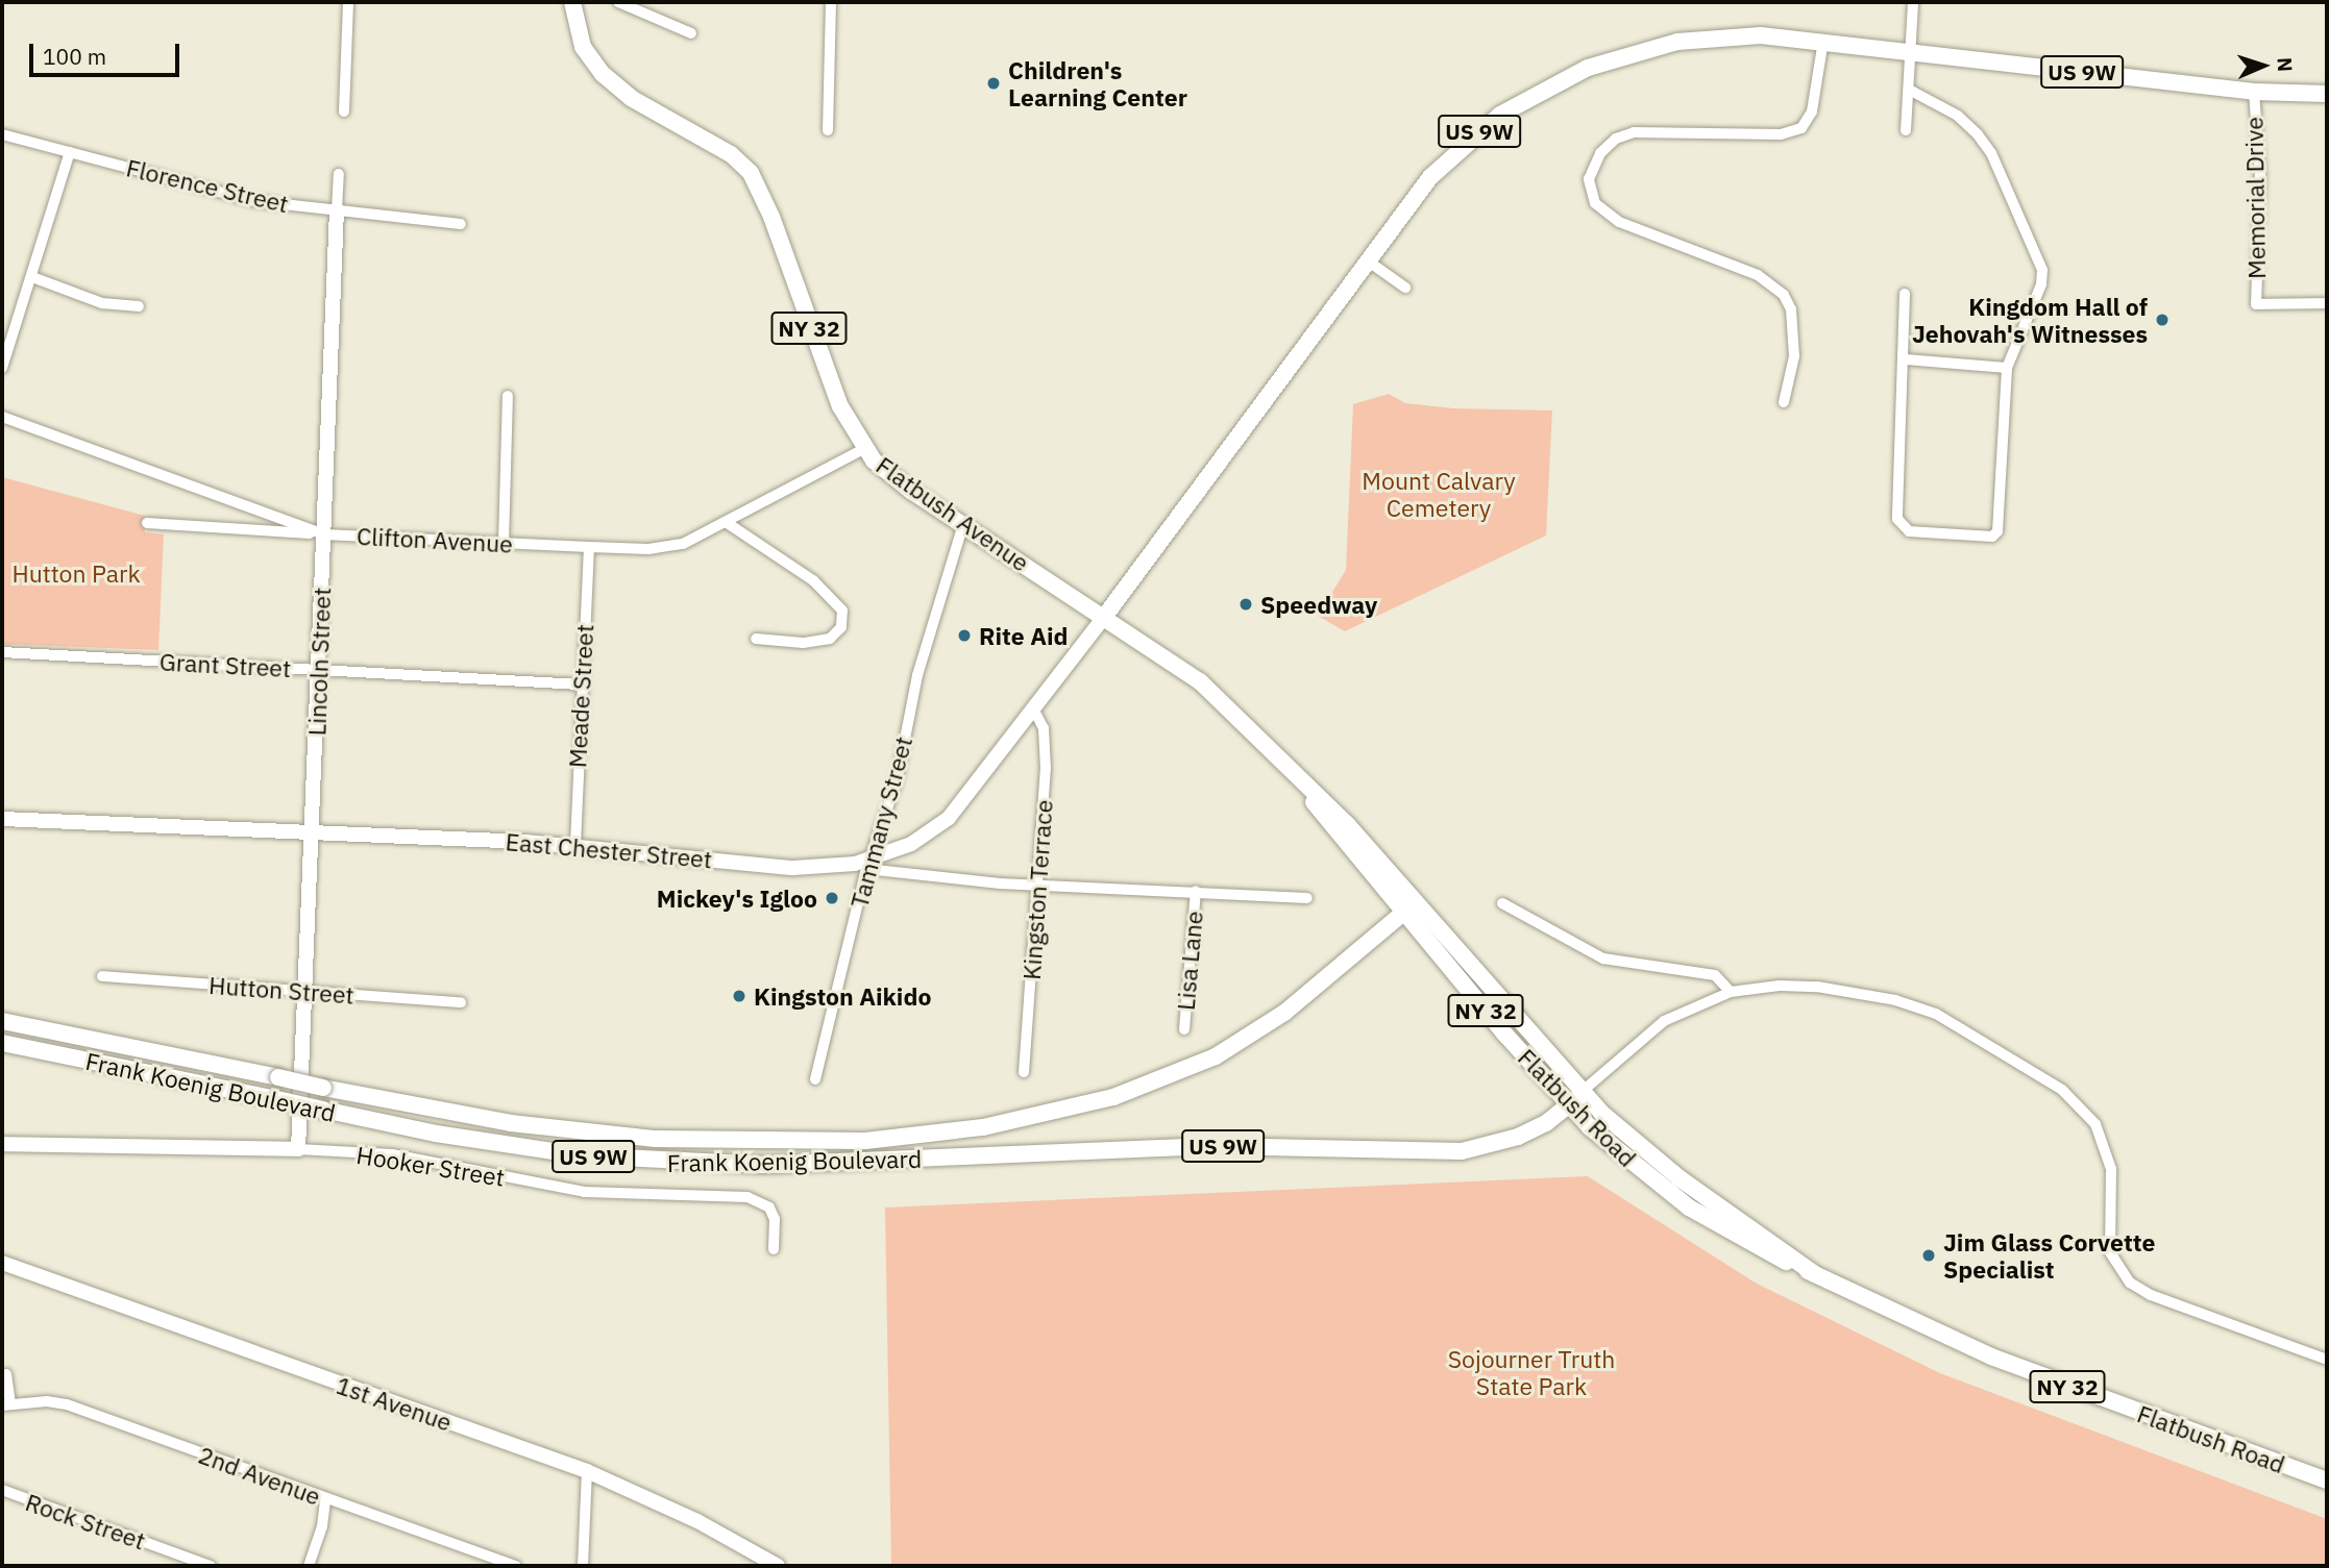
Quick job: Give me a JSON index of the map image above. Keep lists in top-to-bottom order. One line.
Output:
{"streets":{"main road":["US 9W","NY 32","Flatbush Avenue","Frank Koenig Boulevard","Flatbush Road"],"street":["Florence Street","Memorial Drive","Clifton Avenue","Lincoln Street","Grant Street","Meade Street","Tammany Street","East Chester Street","Kingston Terrace","Lisa Lane","Hutton Street","Hooker Street","1st Avenue","2nd Avenue","Rock Street"]},"crossings":[["US 9W","Memorial Drive"],["US 9W","Flatbush Avenue"],["US 9W","East Chester Street"],["Florence Street","Lincoln Street"],["Flatbush Avenue","Clifton Avenue"],["Flatbush Avenue","Tammany Street"],["Flatbush Avenue","East Chester Street"],["Flatbush Avenue","Flatbush Road"],["Clifton Avenue","Lincoln Street"],["Clifton Avenue","Meade Street"],["Lincoln Street","Grant Street"],["Lincoln Street","East Chester Street"],["Lincoln Street","Hutton Street"],["Lincoln Street","Hooker Street"],["Grant Street","Meade Street"],["Meade Street","East Chester Street"],["Tammany Street","East Chester Street"],["East Chester Street","Kingston Terrace"],["East Chester Street","Lisa Lane"],["Frank Koenig Boulevard","Flatbush Road"]],"parks":["Mount Calvary Cemetery","Hutton Park","Sojourner Truth State Park"],"places":["Children's Learning Center","Kingdom Hall of Jehovah's Witnesses","Speedway","Rite Aid","Mickey's Igloo","Kingston Aikido","Jim Glass Corvette Specialist"],"scale_bar":"100 m","north":"right"}
